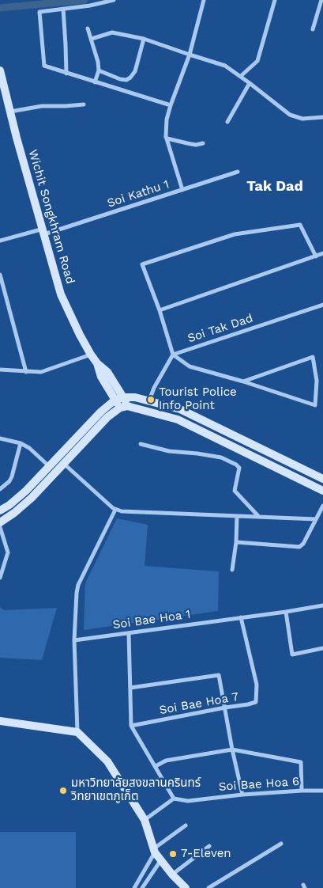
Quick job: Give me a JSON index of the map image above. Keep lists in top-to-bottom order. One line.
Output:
{"streets":{"main road":["Wichit Songkhram Road"],"street":["Soi Kathu 1","Soi Tak Dad","Soi Bae Hoa 1","Soi Bae Hoa 7","Soi Bae Hoa 6"]},"crossings":[["Soi Kathu 1","Wichit Songkhram Road"],["Soi Bae Hoa 1","Soi Bae Hoa 7"]],"districts":["Tak Dad"],"places":["Tourist Police Info Point","มหาวิทยาลัยสงขลานครินทร์ วิทยาเขตภูเก็ต","7-Eleven"]}
